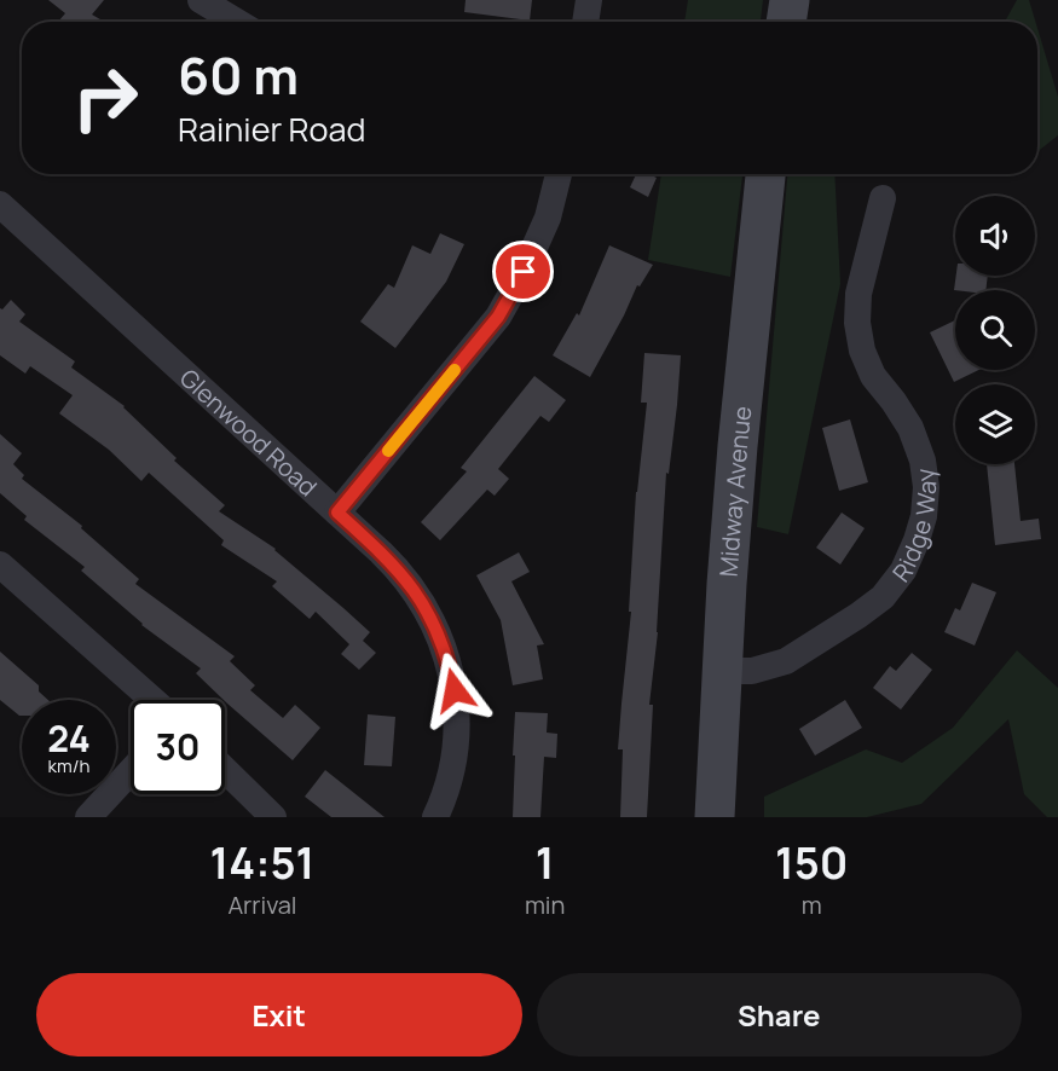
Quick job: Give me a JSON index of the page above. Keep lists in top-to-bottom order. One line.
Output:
{"streets":{"main road":["Midway Avenue"],"street":["Glenwood Road","Ridge Way"]},"crossings":[["Midway Avenue","Ridge Way"]],"page":{"turn":["60 m","Rainier Road"],"speed":"24 km/h","limit":"30","eta":["14:51","Arrival","1","min","150","m"],"buttons":["Exit","Share"]}}
